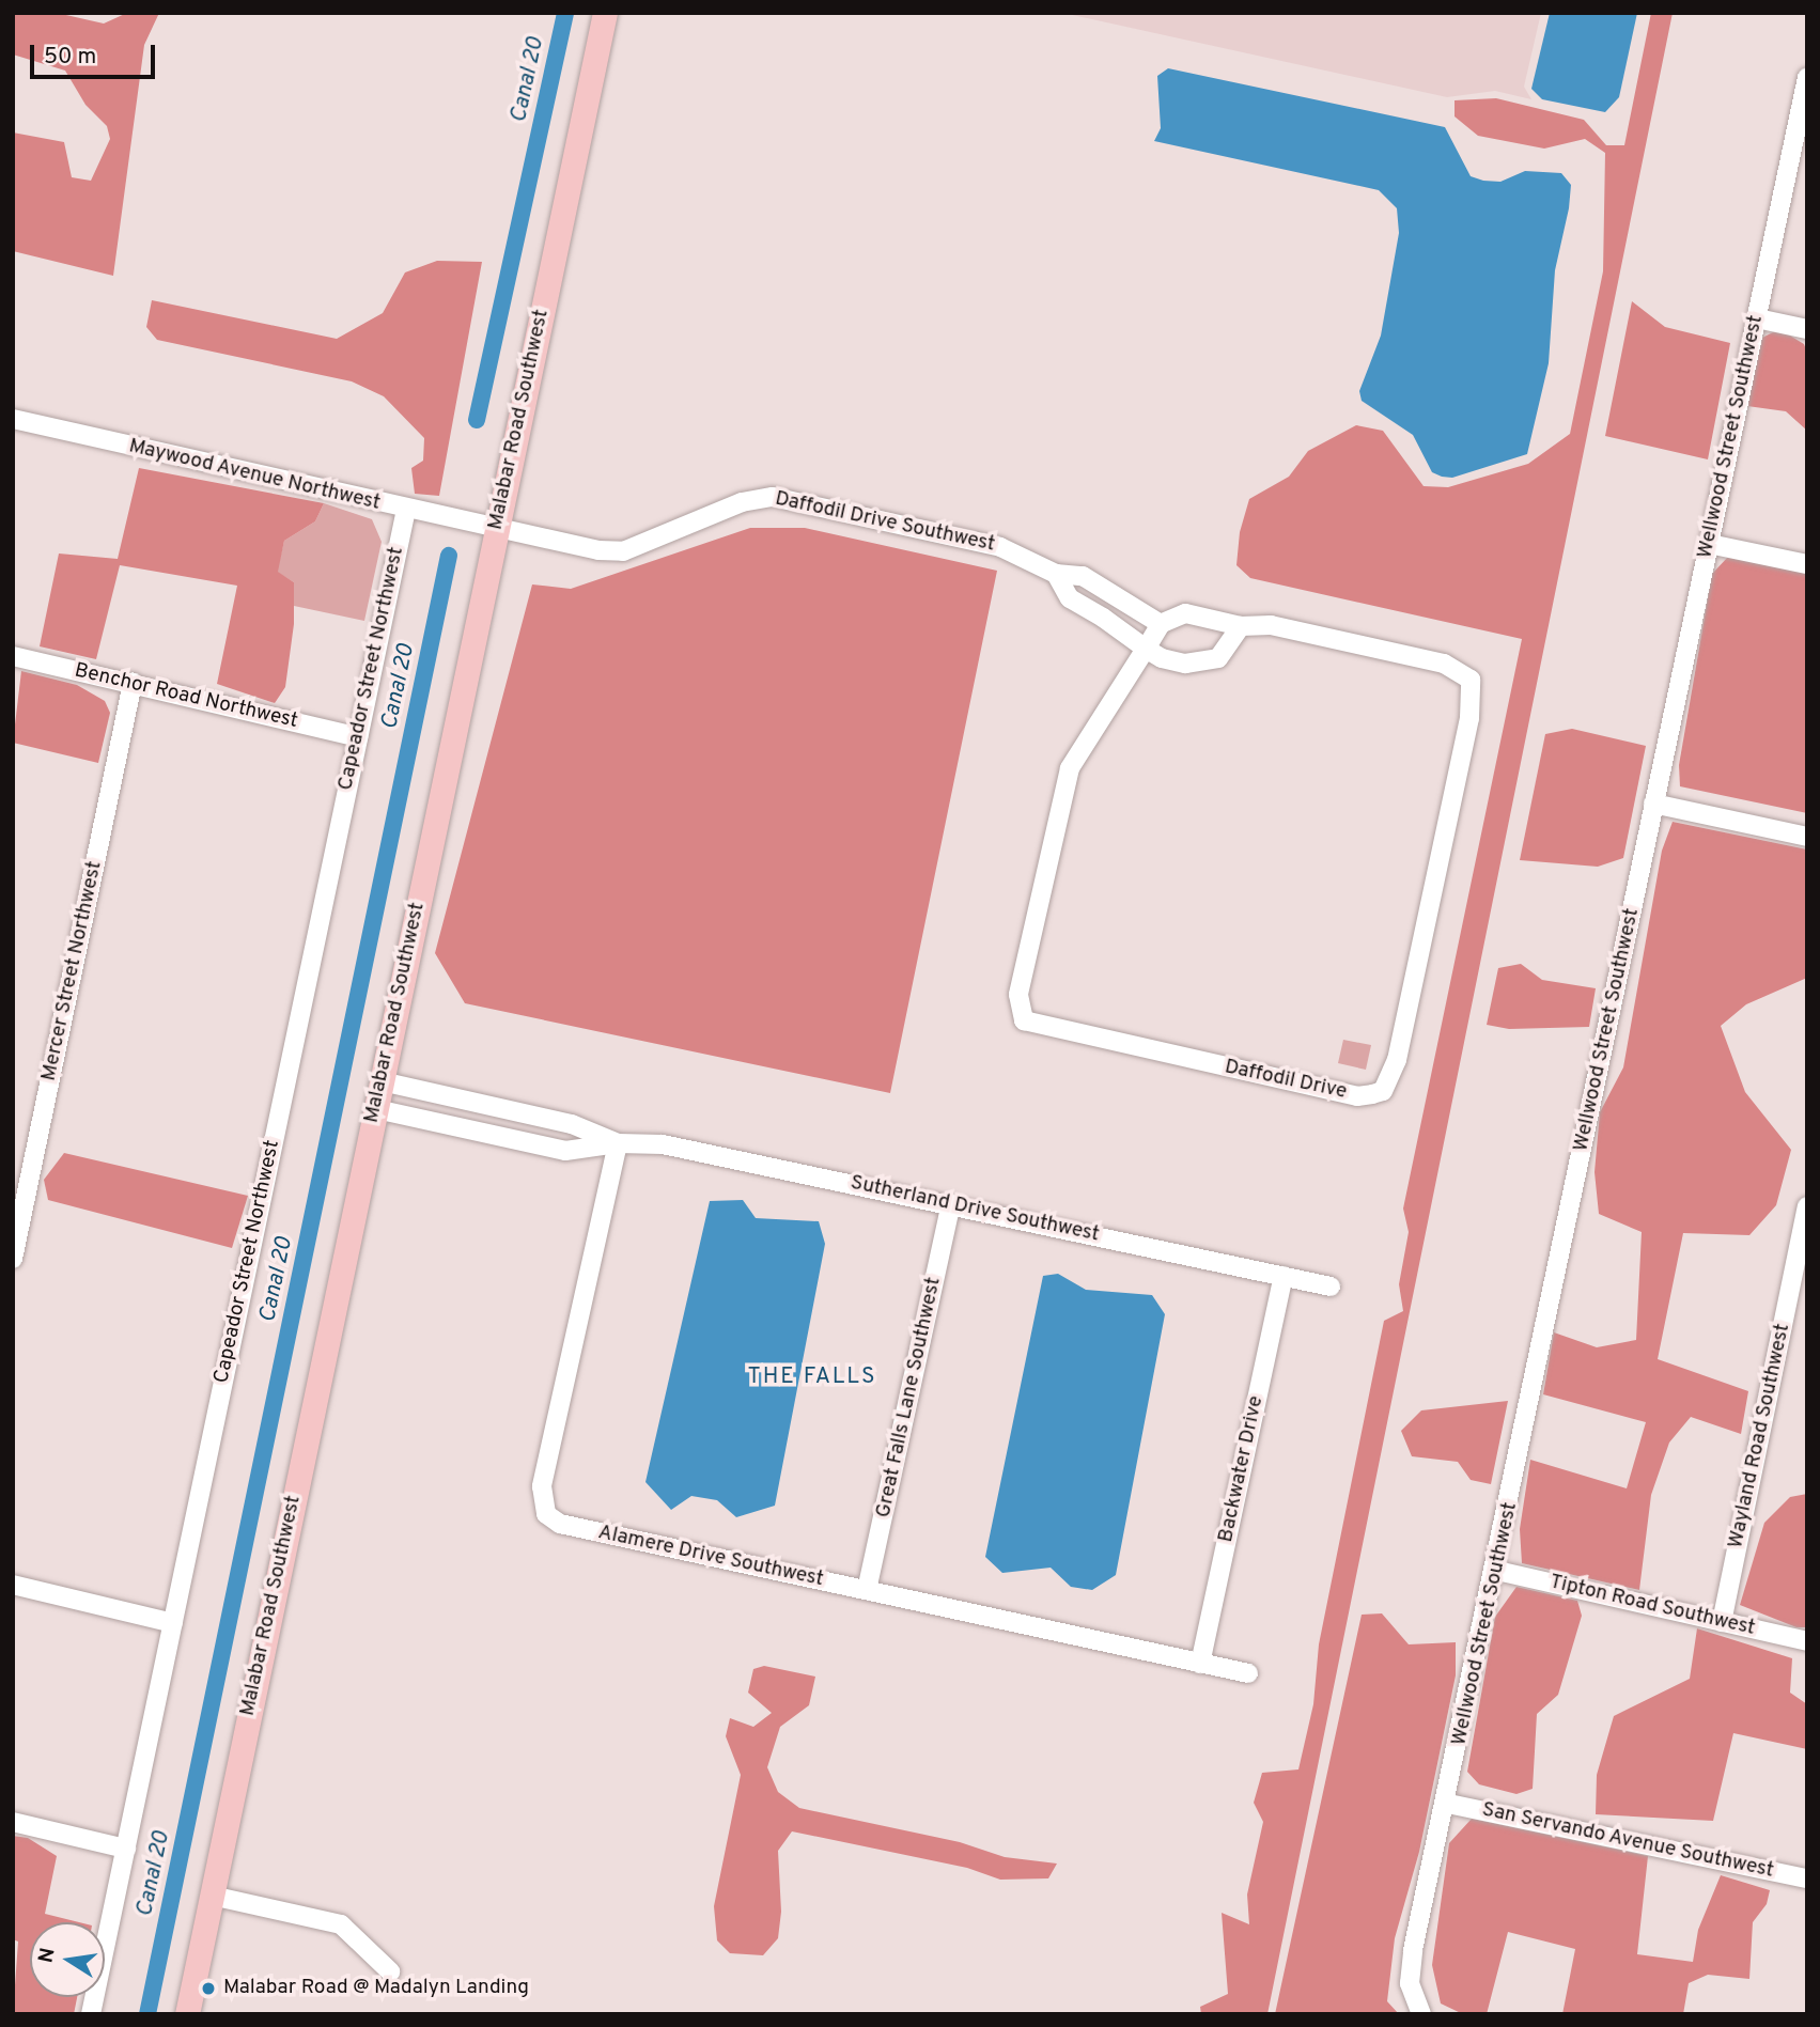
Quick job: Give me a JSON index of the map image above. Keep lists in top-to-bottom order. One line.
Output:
{"streets":{"main road":["Malabar Road Southwest"],"street":["Wellwood Street Southwest","Maywood Avenue Northwest","Daffodil Drive Southwest","Capeador Street Northwest","Benchor Road Northwest","Mercer Street Northwest","Daffodil Drive","Sutherland Drive Southwest","Great Falls Lane Southwest","Wayland Road Southwest","Backwater Drive","Alamere Drive Southwest","Tipton Road Southwest","San Servando Avenue Southwest"]},"crossings":[["Malabar Road Southwest","Maywood Avenue Northwest"],["Malabar Road Southwest","Daffodil Drive Southwest"],["Malabar Road Southwest","Sutherland Drive Southwest"],["Wellwood Street Southwest","Tipton Road Southwest"],["Wellwood Street Southwest","San Servando Avenue Southwest"],["Maywood Avenue Northwest","Daffodil Drive Southwest"],["Maywood Avenue Northwest","Capeador Street Northwest"],["Daffodil Drive Southwest","Daffodil Drive"],["Capeador Street Northwest","Benchor Road Northwest"],["Benchor Road Northwest","Mercer Street Northwest"],["Sutherland Drive Southwest","Great Falls Lane Southwest"],["Sutherland Drive Southwest","Backwater Drive"],["Sutherland Drive Southwest","Alamere Drive Southwest"],["Great Falls Lane Southwest","Alamere Drive Southwest"],["Wayland Road Southwest","Tipton Road Southwest"],["Backwater Drive","Alamere Drive Southwest"]],"districts":["THE FALLS"],"water":["Canal 20"],"places":["Malabar Road @ Madalyn Landing"],"scale_bar":"50 m","north":"left"}
